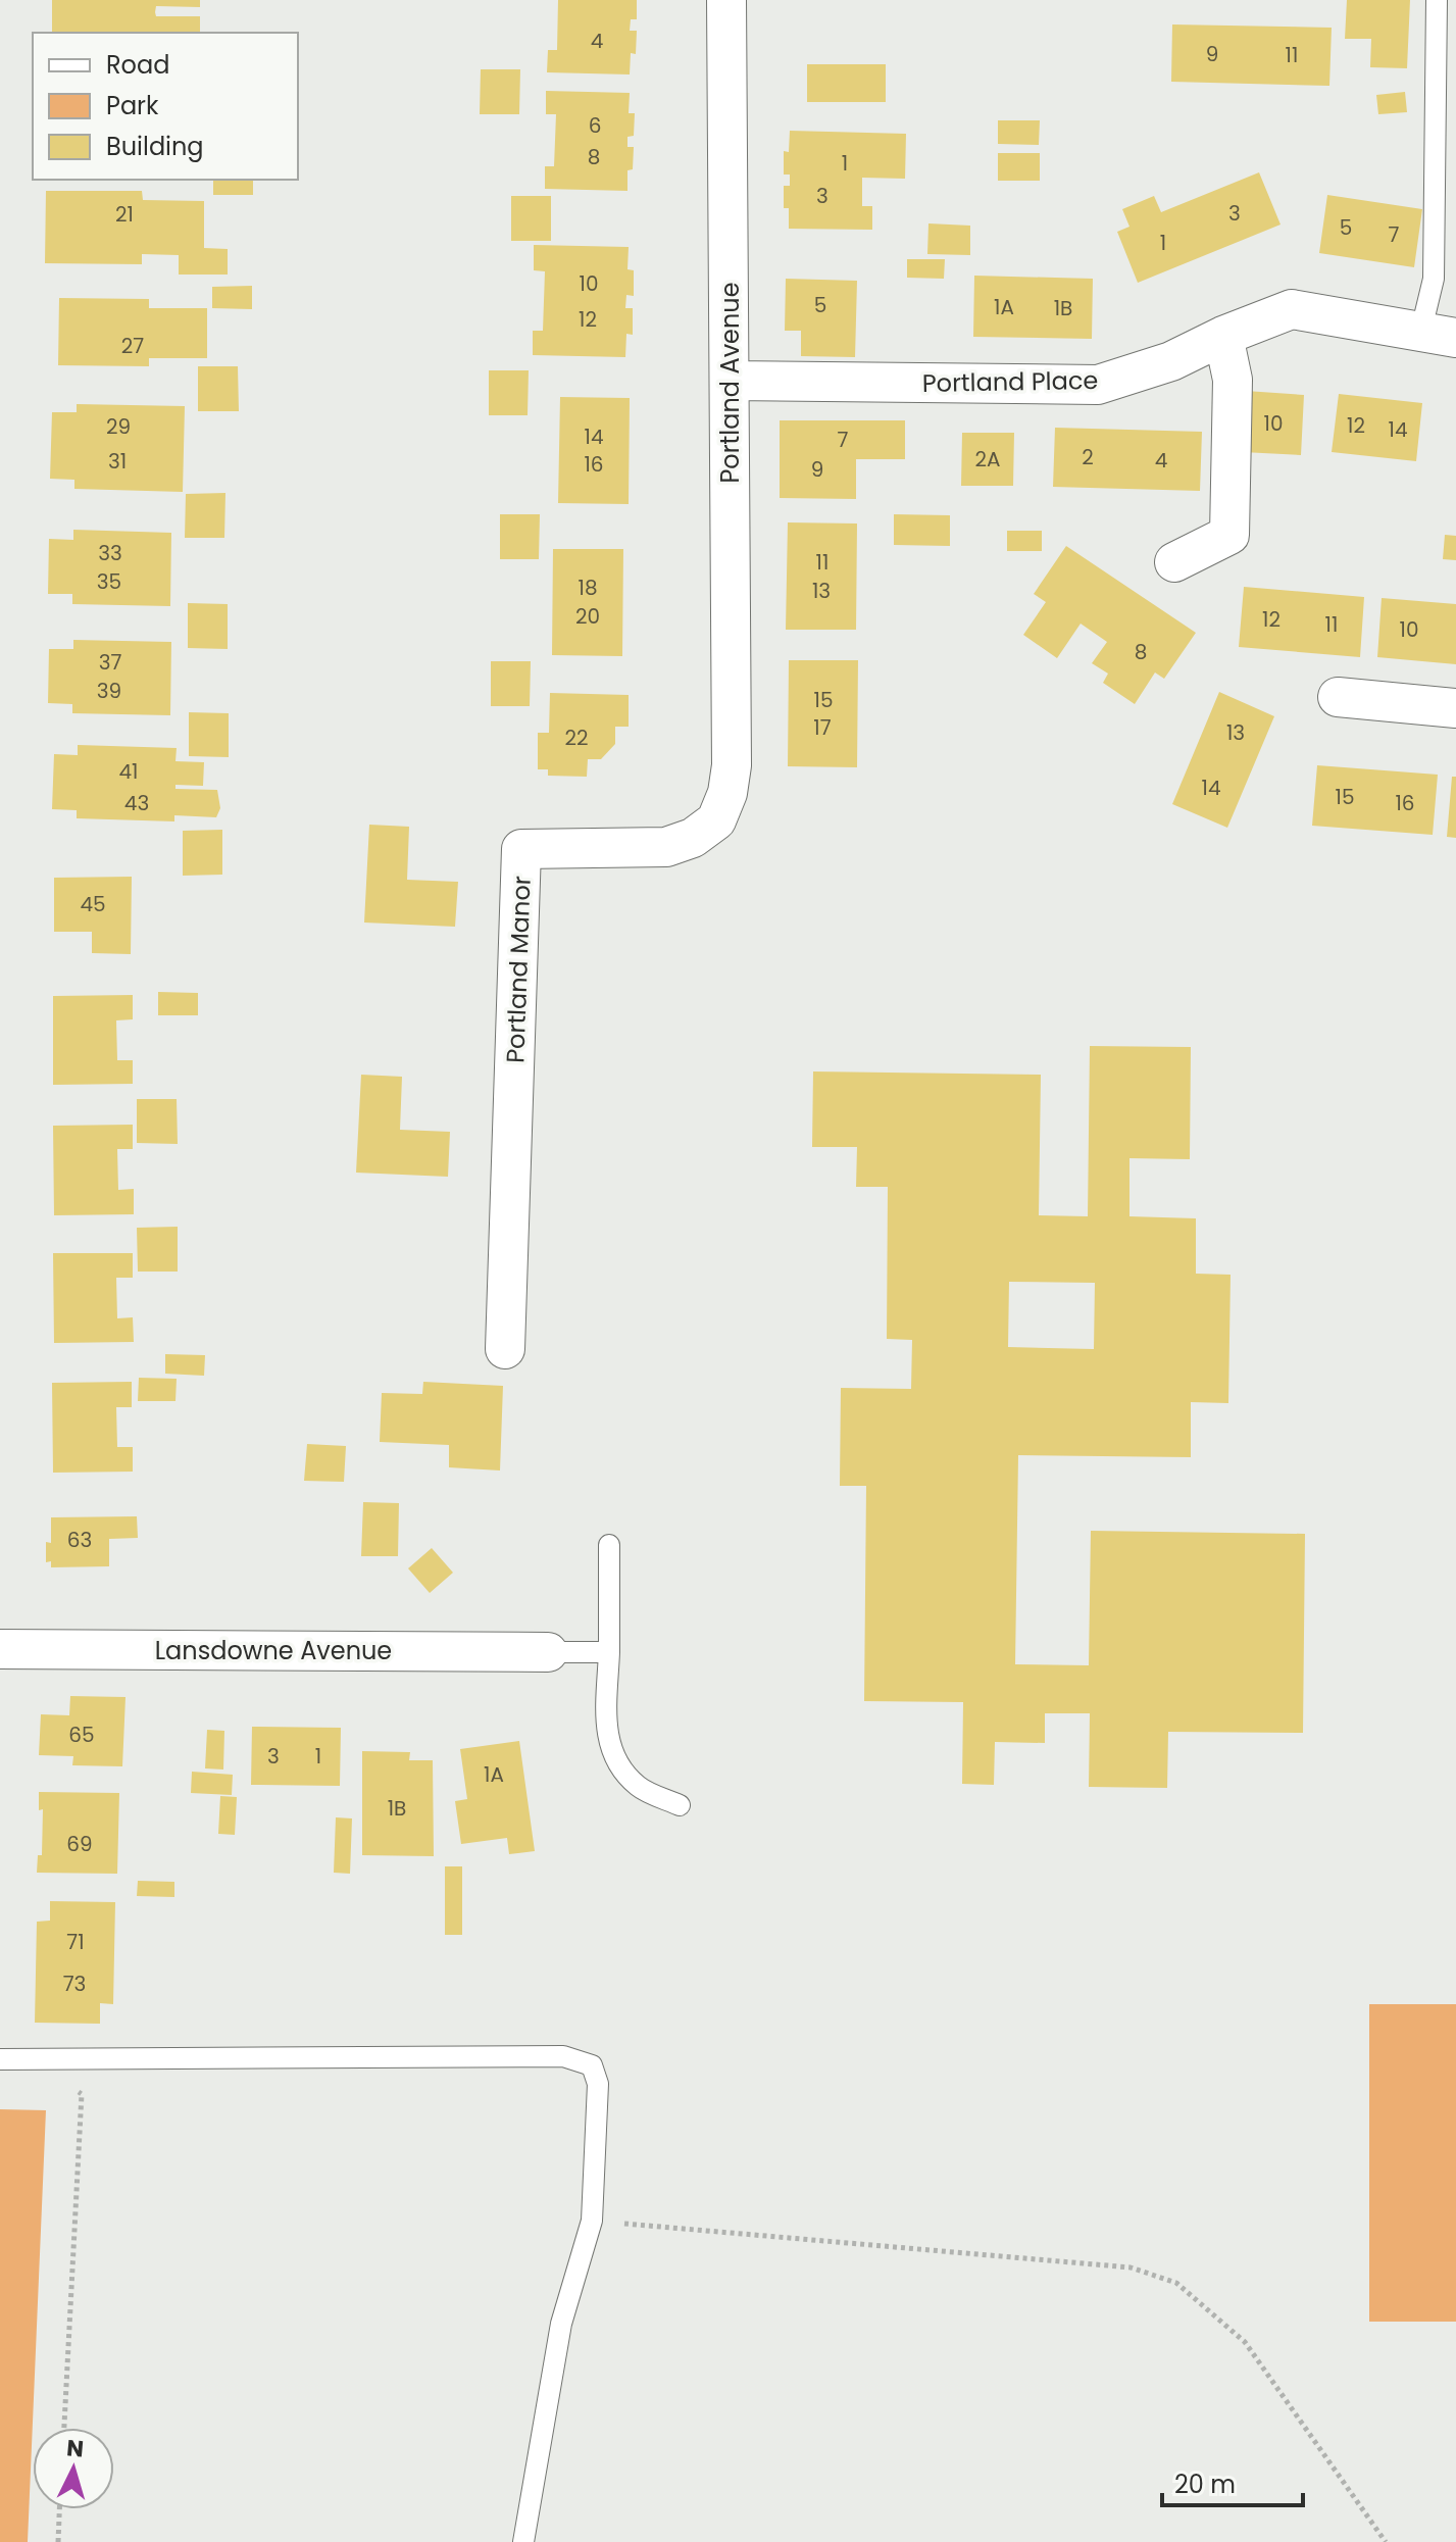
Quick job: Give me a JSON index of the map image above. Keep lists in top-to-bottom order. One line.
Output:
{"streets":{"street":["Portland Place","Portland Avenue","Portland Manor","Lansdowne Avenue"]},"crossings":[["Portland Place","Portland Avenue"],["Portland Avenue","Portland Manor"]],"house_numbers":["4","9","11","6","8","1","3","3","21","5","7","1","10","5","1A","1B","12","27","10","12","29","14","14","7","2","2A","4","31","16","9","33","11","35","18","13","20","12","11","10","8","37","39","15","17","13","22","41","14","15","43","16","45","63","65","3","1","1A","1B","69","71","73"],"legend":["Road","Park","Building"],"scale_bar":"20 m","north":"top"}
